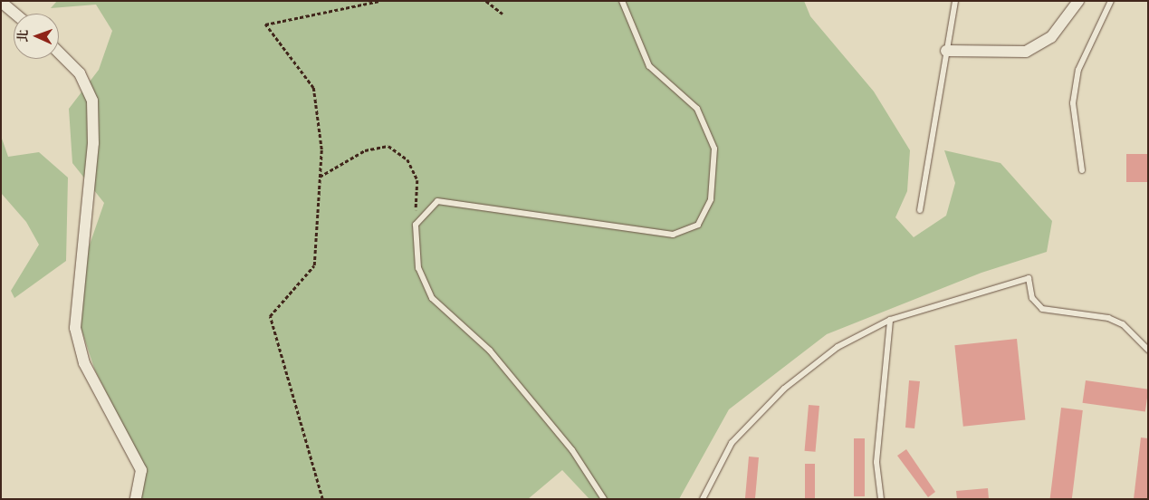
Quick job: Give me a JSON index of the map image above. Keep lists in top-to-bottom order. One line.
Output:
{"north":"left"}
